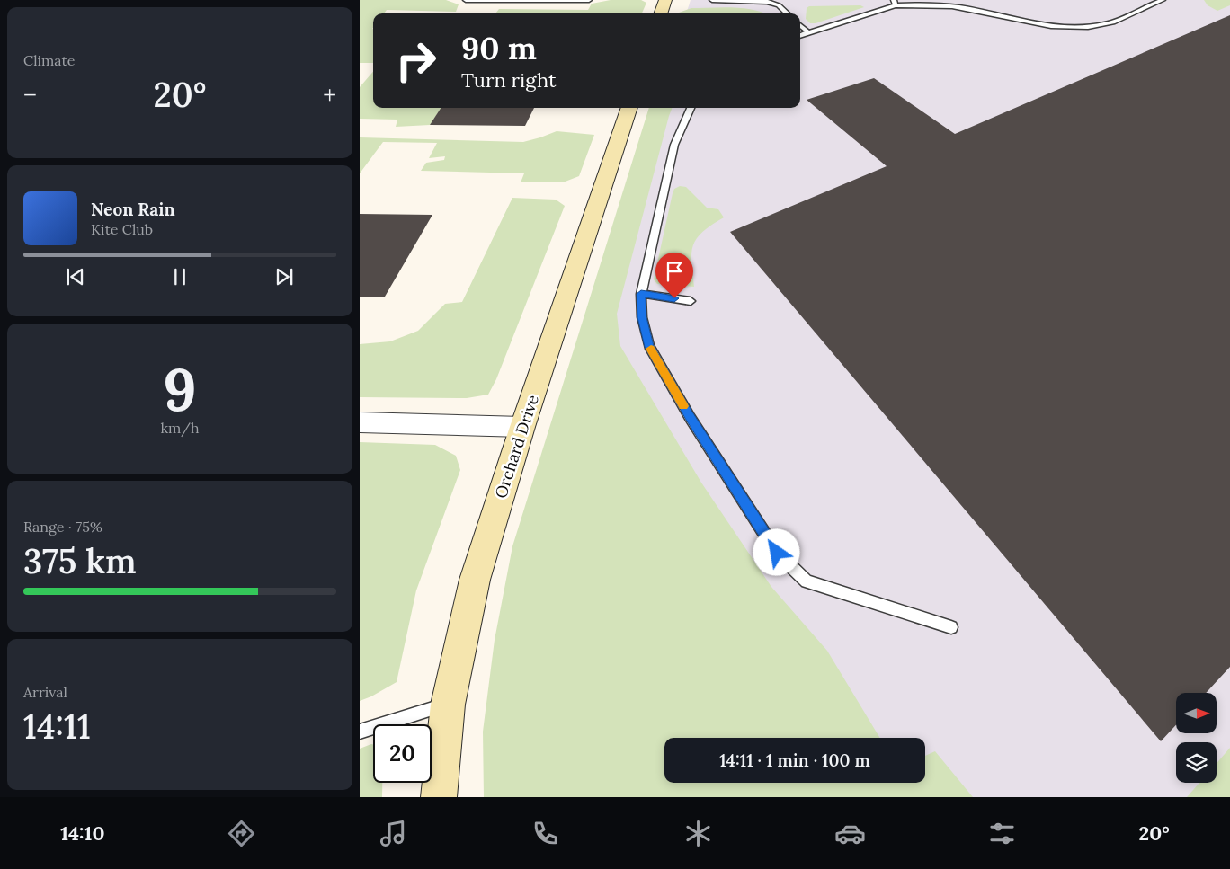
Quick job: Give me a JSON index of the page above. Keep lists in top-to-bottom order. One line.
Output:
{"streets":{"street":["Orchard Drive"]},"north":"right","page":{"tile":["Climate",["9","km/h"],["Range · 75%","375 km"],["Arrival","14:11"]],"turn":["90 m","Turn right"],"heat":["−","20°","+"],"song":["Neon Rain","Kite Club"],"limit":"20","trip":"14:11 · 1 min · 100 m","tabs":["14:10","20°"]}}
